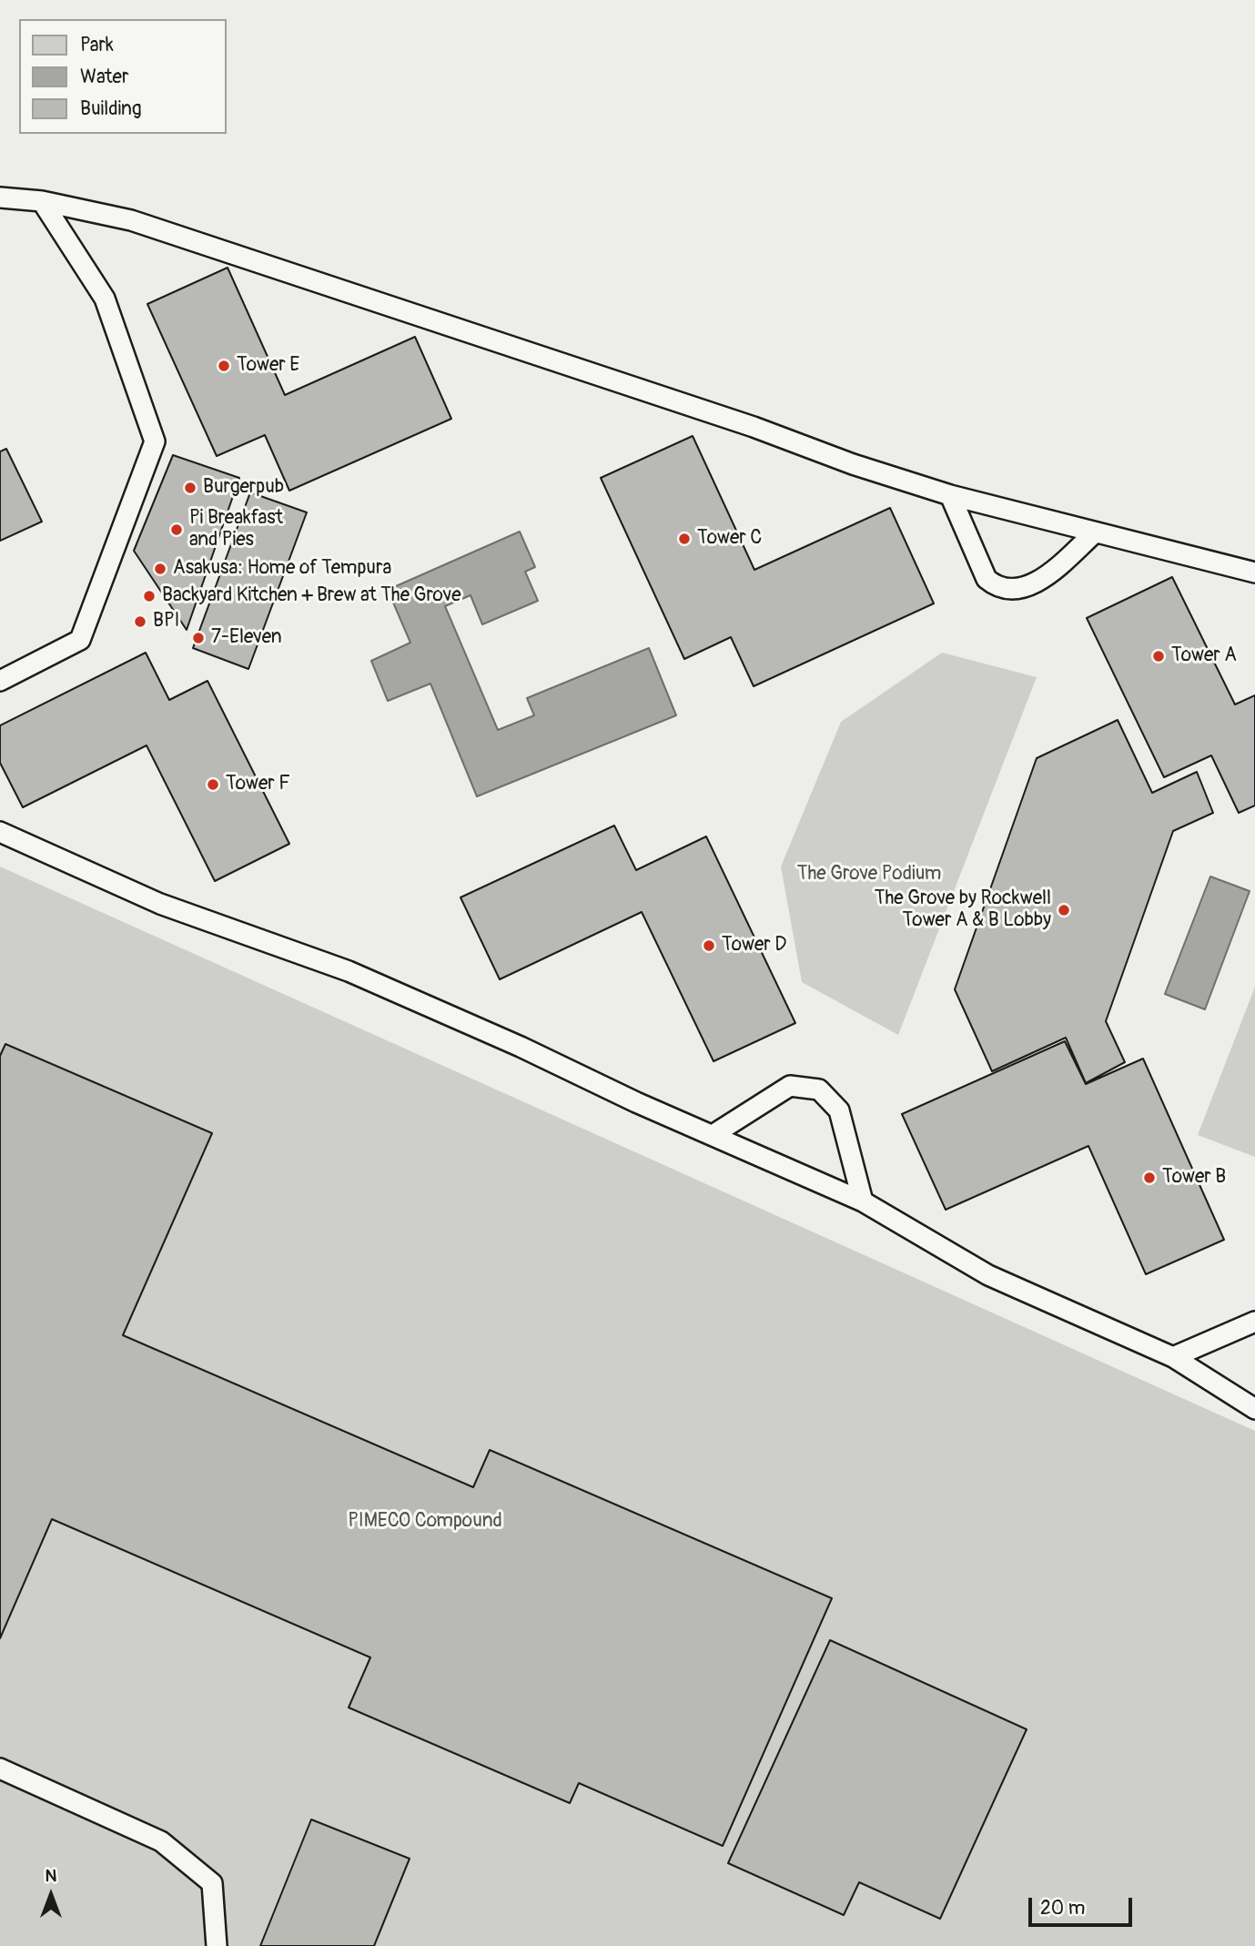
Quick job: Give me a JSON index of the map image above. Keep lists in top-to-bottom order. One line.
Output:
{"parks":["The Grove Podium","PIMECO Compound"],"places":["Tower E","Burgerpub","Pi Breakfast and Pies","Tower C","Asakusa: Home of Tempura","Backyard Kitchen + Brew at The Grove","BPI","7-Eleven","Tower A","Tower F","The Grove by Rockwell Tower A & B Lobby","Tower D","Tower B"],"legend":["Park","Water","Building"],"scale_bar":"20 m","north":"top"}
